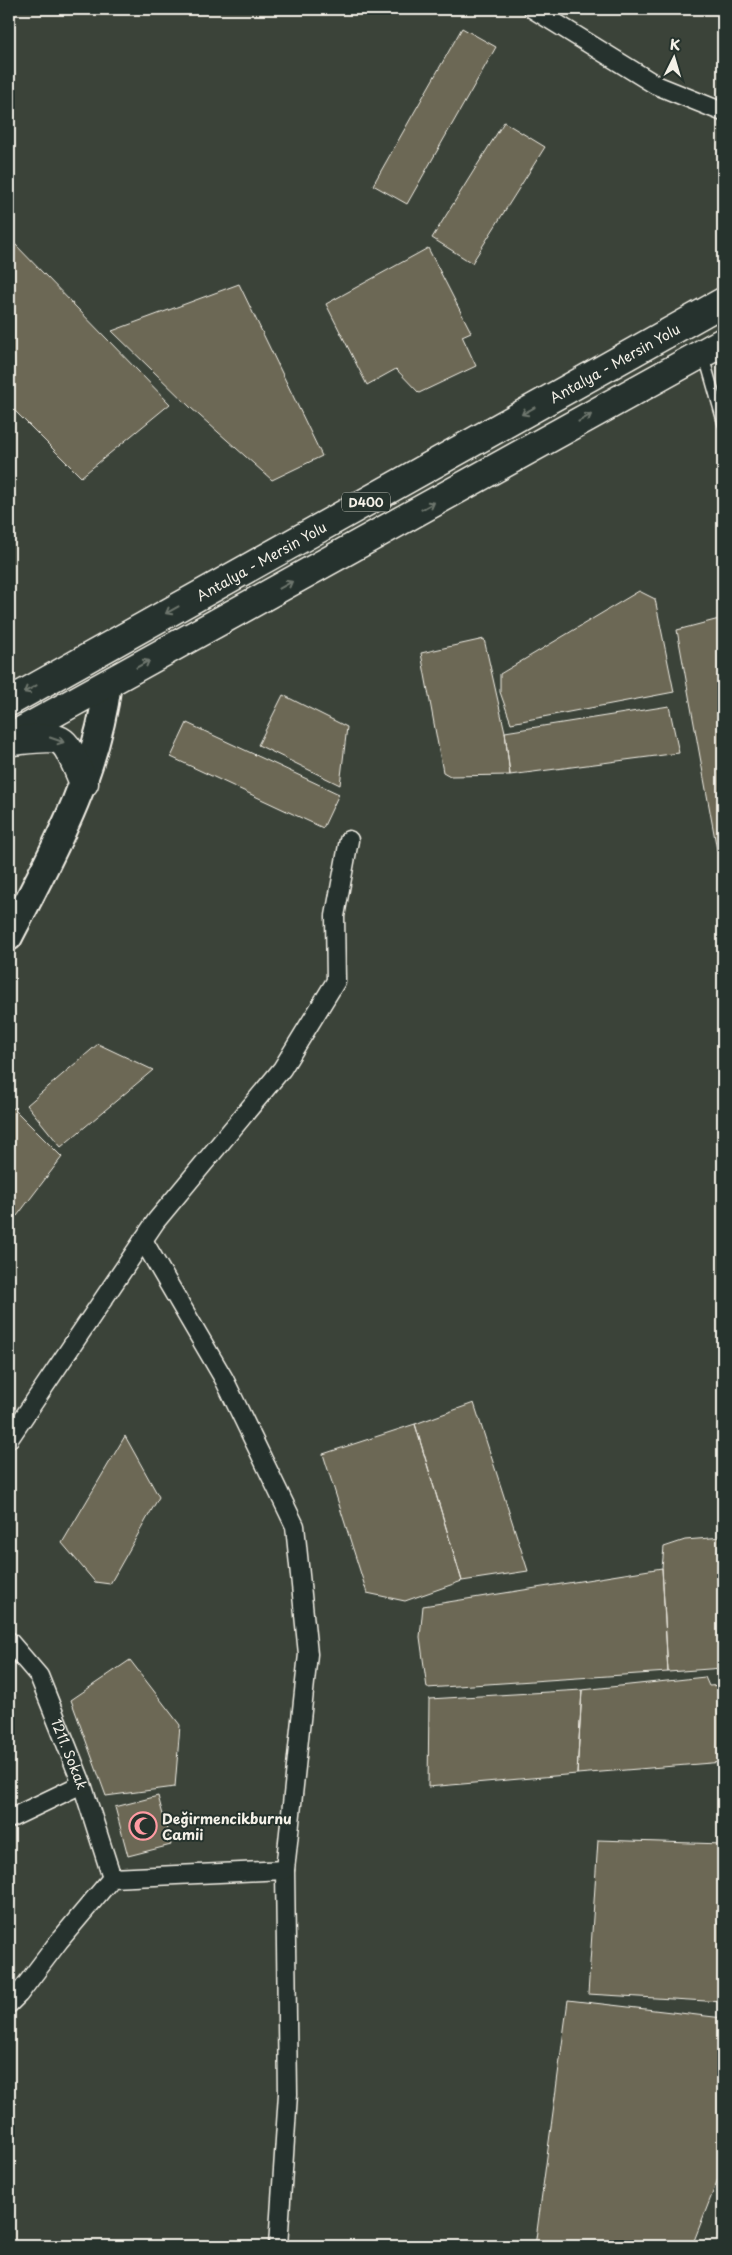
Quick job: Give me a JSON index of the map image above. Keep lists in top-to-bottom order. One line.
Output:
{"streets":{"highway":["Antalya - Mersin Yolu","D400"],"street":["1211. Sokak"]},"places":{"mosque":["Değirmencikburnu Camii"]},"north":"top"}
